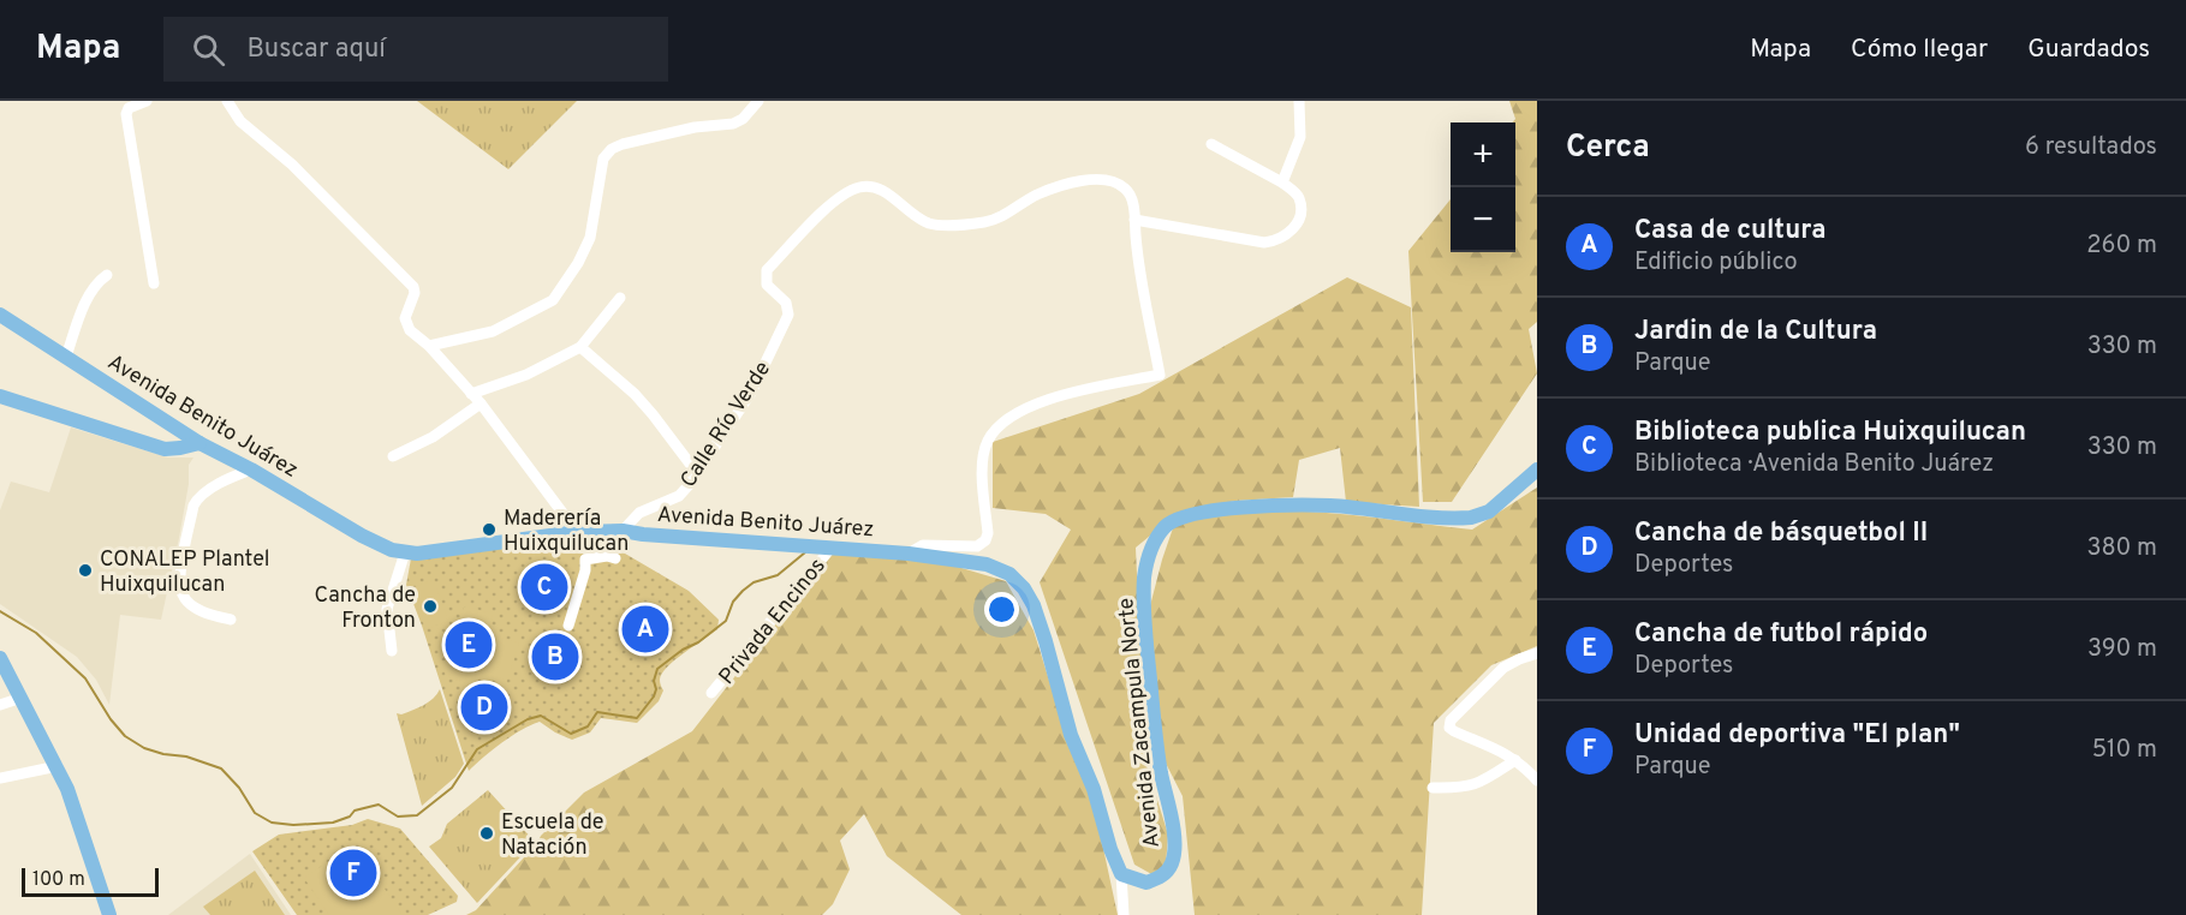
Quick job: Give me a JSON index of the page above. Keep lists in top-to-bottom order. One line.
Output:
{"streets":{"main road":["Avenida Benito Juárez","Avenida Zacampula Norte"],"street":["Calle Río Verde","Privada Encinos"]},"crossings":[["Avenida Benito Juárez","Calle Río Verde"],["Avenida Benito Juárez","Privada Encinos"],["Avenida Benito Juárez","Avenida Zacampula Norte"]],"places":["Maderería Huixquilucan","CONALEP Plantel Huixquilucan","Cancha de Fronton","Escuela de Natación"],"scale_bar":"100 m","page":{"header":"Mapa","search":"Buscar aquí","nav":["Mapa","Cómo llegar","Guardados"],"heading":["Cerca","6 resultados"],"map_buttons":["+","−"],"list":[{"mark":"A","name":"Casa de cultura","note":"Edificio público","value":"260 m"},{"mark":"B","name":"Jardin de la Cultura","note":"Parque","value":"330 m"},{"mark":"C","name":"Biblioteca publica Huixquilucan","note":"Biblioteca · Avenida Benito Juárez","value":"330 m"},{"mark":"D","name":"Cancha de básquetbol II","note":"Deportes","value":"380 m"},{"mark":"E","name":"Cancha de futbol rápido","note":"Deportes","value":"390 m"},{"mark":"F","name":"Unidad deportiva \"El plan\"","note":"Parque","value":"510 m"}],"pins":["C","A","E","B","D","F"],"scale":"100 m"}}
